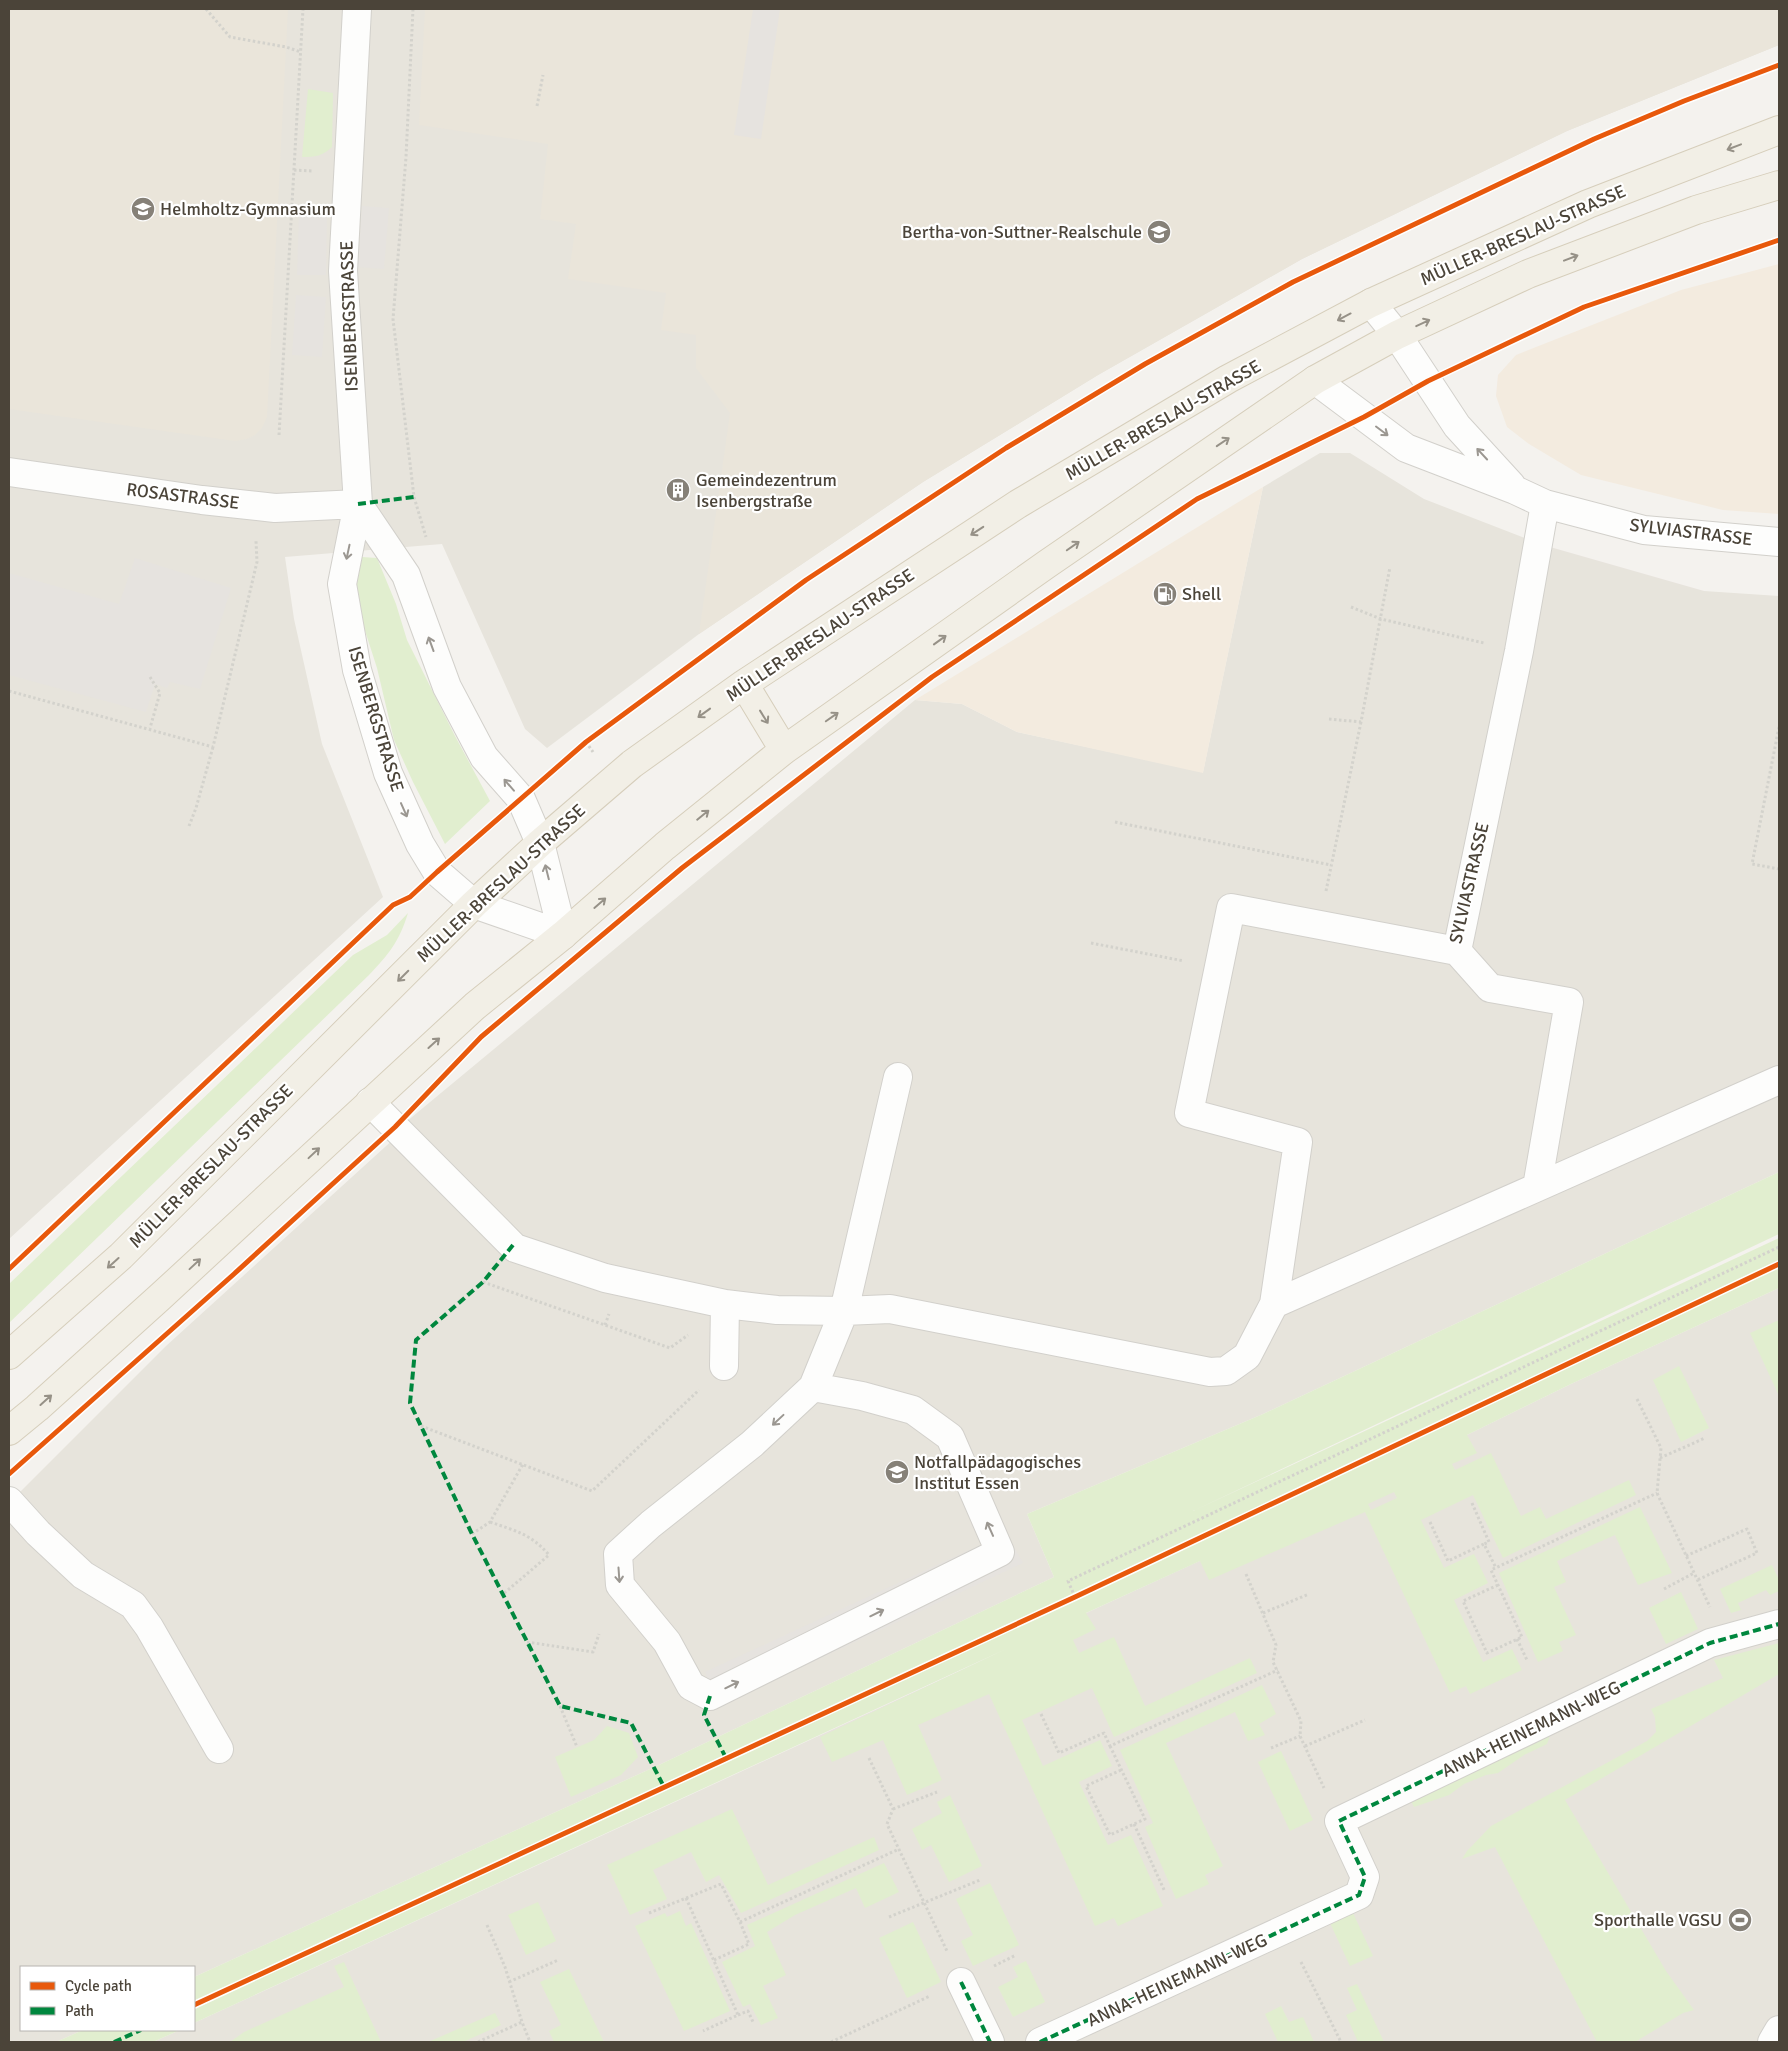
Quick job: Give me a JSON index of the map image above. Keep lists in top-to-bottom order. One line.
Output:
{"streets":{"main road":["MÜLLER-BRESLAU-STRASSE"],"street":["ISENBERGSTRASSE","ROSASTRASSE","SYLVIASTRASSE","ANNA-HEINEMANN-WEG"]},"crossings":[["MÜLLER-BRESLAU-STRASSE","ISENBERGSTRASSE"],["MÜLLER-BRESLAU-STRASSE","SYLVIASTRASSE"],["ISENBERGSTRASSE","ROSASTRASSE"]],"places":{"school or university":["Helmholtz-Gymnasium","Bertha-von-Suttner-Realschule","Notfallpädagogisches Institut Essen"],"building":["Gemeindezentrum Isenbergstraße"],"fuel station":["Shell"],"sports":["Sporthalle VGSU"]},"legend":["Cycle path","Path"]}
